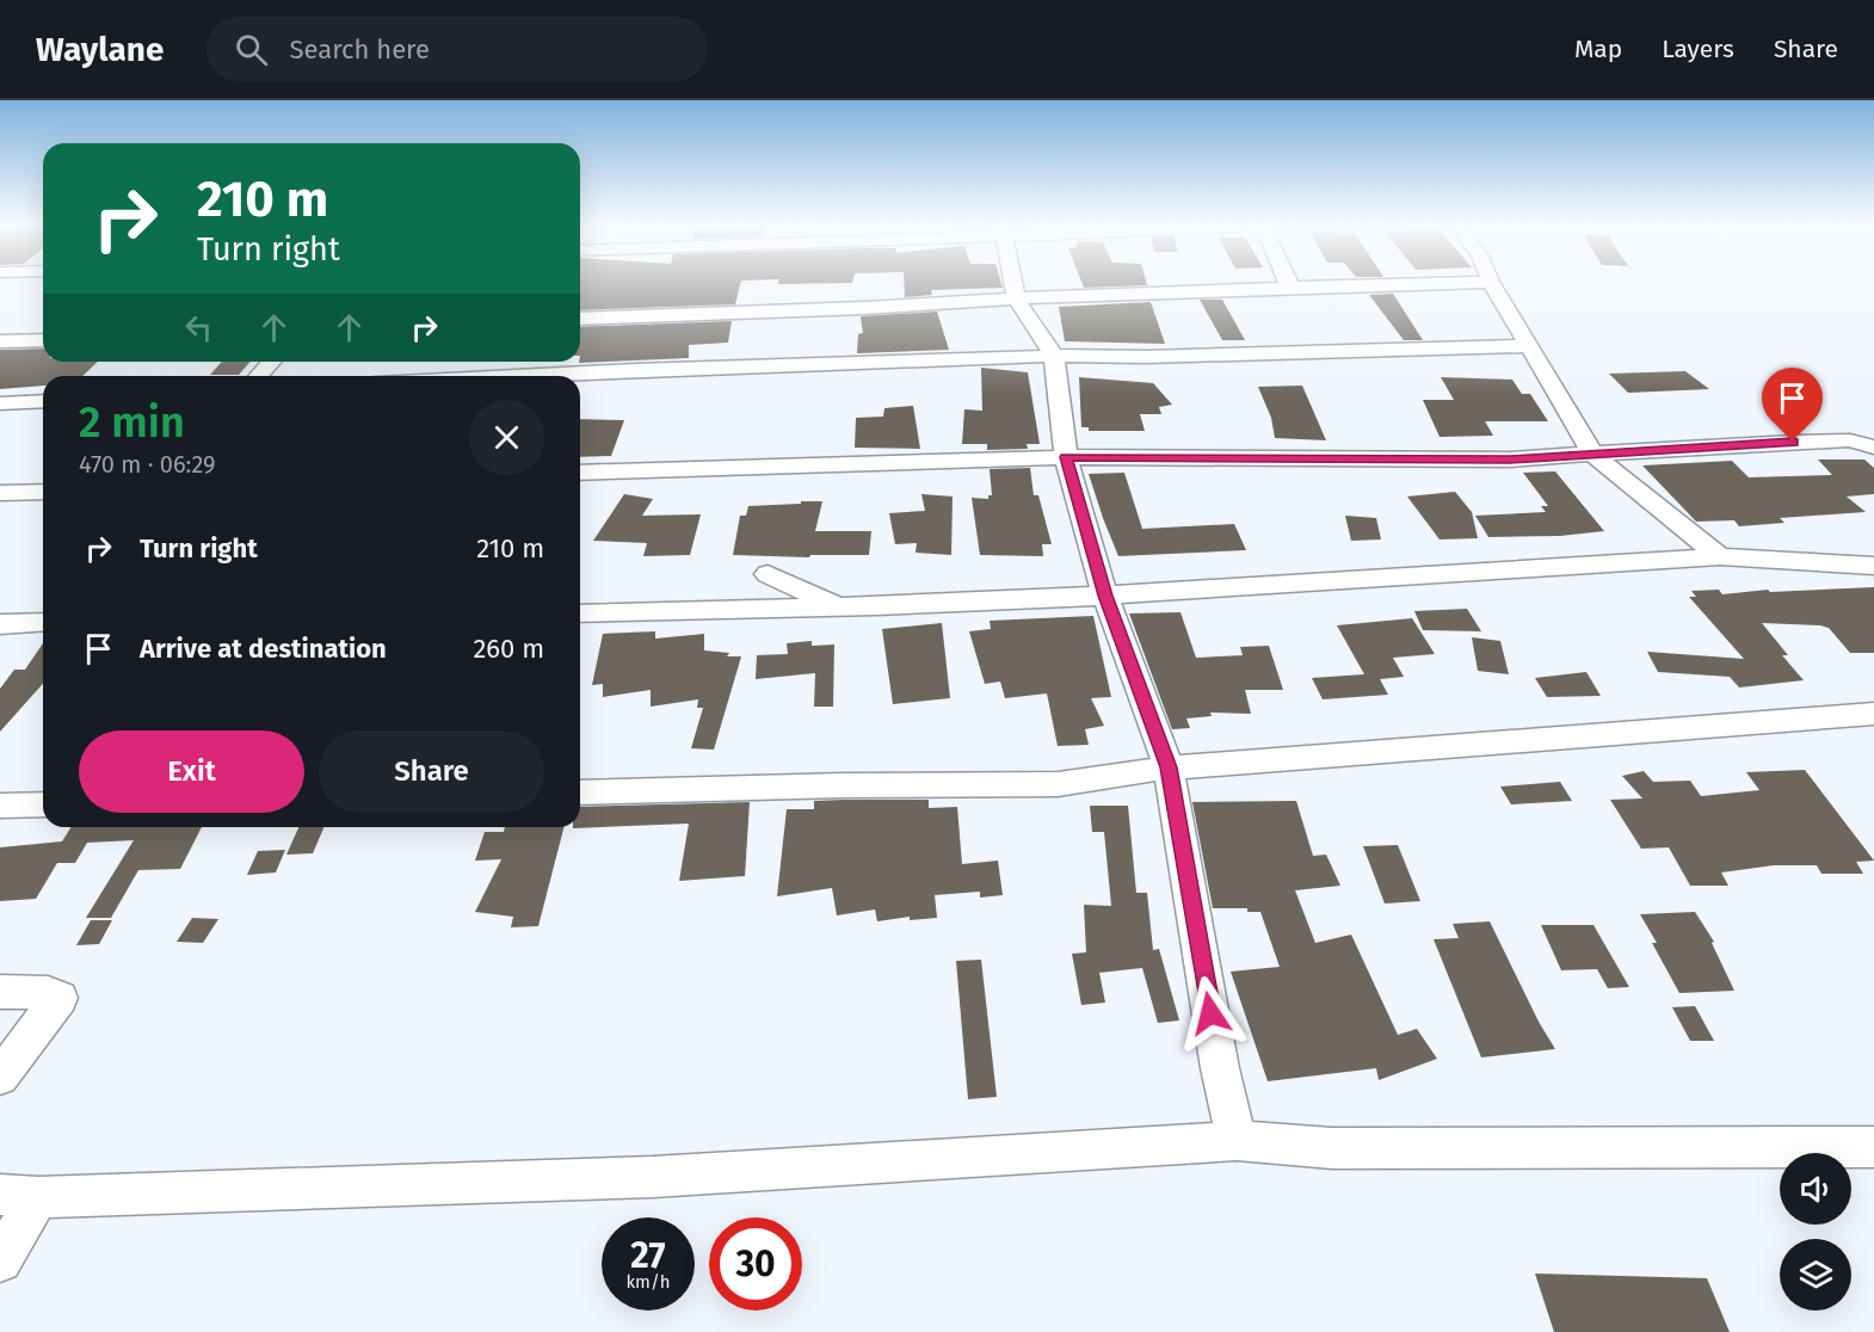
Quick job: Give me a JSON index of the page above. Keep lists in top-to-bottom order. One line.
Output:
{"page":{"header":"Waylane","search":"Search here","nav":["Map","Layers","Share"],"turn":["210 m","Turn right"],"heading":["2 min","470 m · 06:29"],"list":[{"name":"Turn right","value":"210 m"},{"name":"Arrive at destination","value":"260 m"}],"buttons":["Exit","Share"],"speed":"27 km/h","limit":"30"}}
